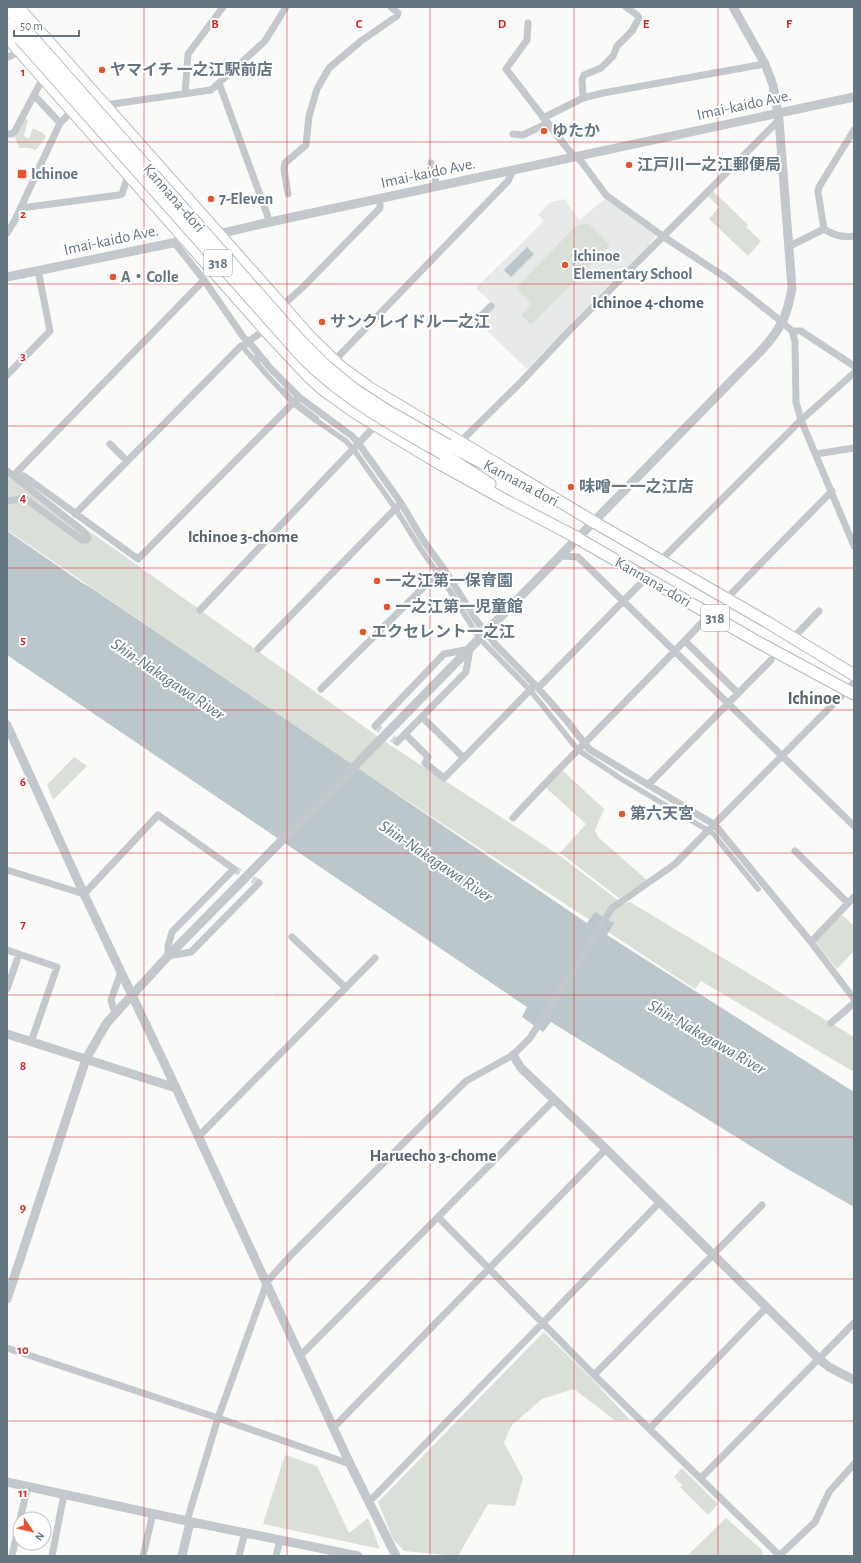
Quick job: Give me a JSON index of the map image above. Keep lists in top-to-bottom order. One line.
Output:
{"streets":{"main road":["Kannana-dori","318","Kannana dori"],"street":["Imai-kaido Ave."]},"crossings":[["Kannana-dori","318"],["Kannana-dori","Kannana dori"],["318","Kannana dori"]],"districts":["Ichinoe 4-chome","Ichinoe 3-chome","Ichinoe","Haruecho 3-chome"],"water":["Shin-Nakagawa River"],"places":{"other":["ヤマイチ 一之江駅前店","ゆたか","江戸川一之江郵便局","7-Eleven","Ichinoe Elementary School","A・Colle","サンクレイドル一之江","味噌一 一之江店","一之江第一保育園","一之江第一児童館","エクセレント一之江","第六天宮"],"transit":["Ichinoe"]},"scale_bar":"50 m","north":"bottom right","grid":{"columns":["B","C","D","E","F"],"rows":["1","2","3","4","5","6","7","8","9","10","11"]}}
